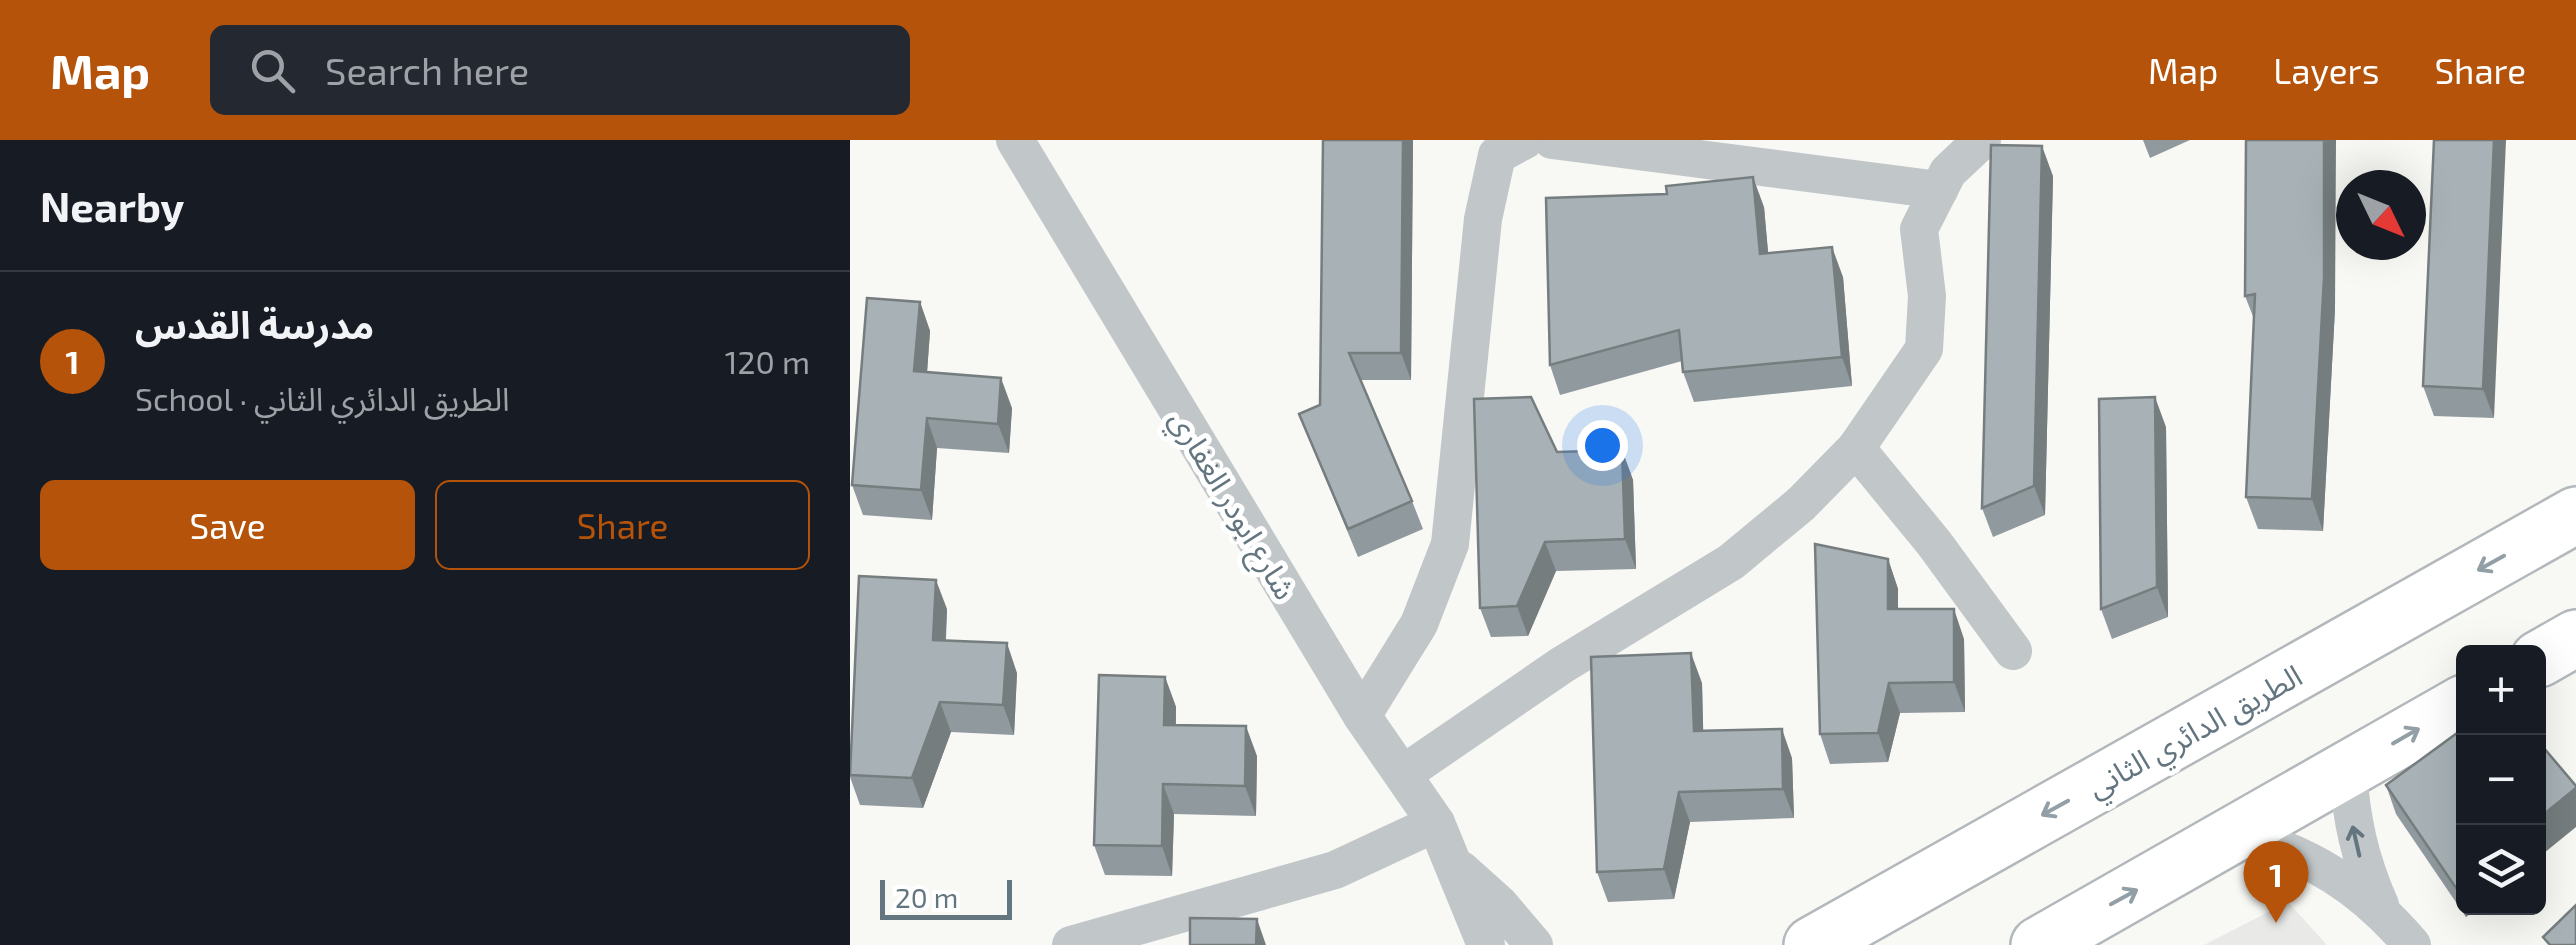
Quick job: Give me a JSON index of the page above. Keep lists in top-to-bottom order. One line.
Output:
{"streets":{"main road":["الطريق الدائري الثاني"],"street":["شارع ابودر الغفاري"]},"scale_bar":"20 m","north":"bottom right","page":{"header":"Map","search":"Search here","nav":["Map","Layers","Share"],"heading":"Nearby","list":[{"mark":"1","name":"مدرسة القدس","note":"School · الطريق الدائري الثاني","value":"120 m"}],"buttons":["Save","Share"],"map_buttons":["+","−"],"pins":"1","scale":"20 m"}}
